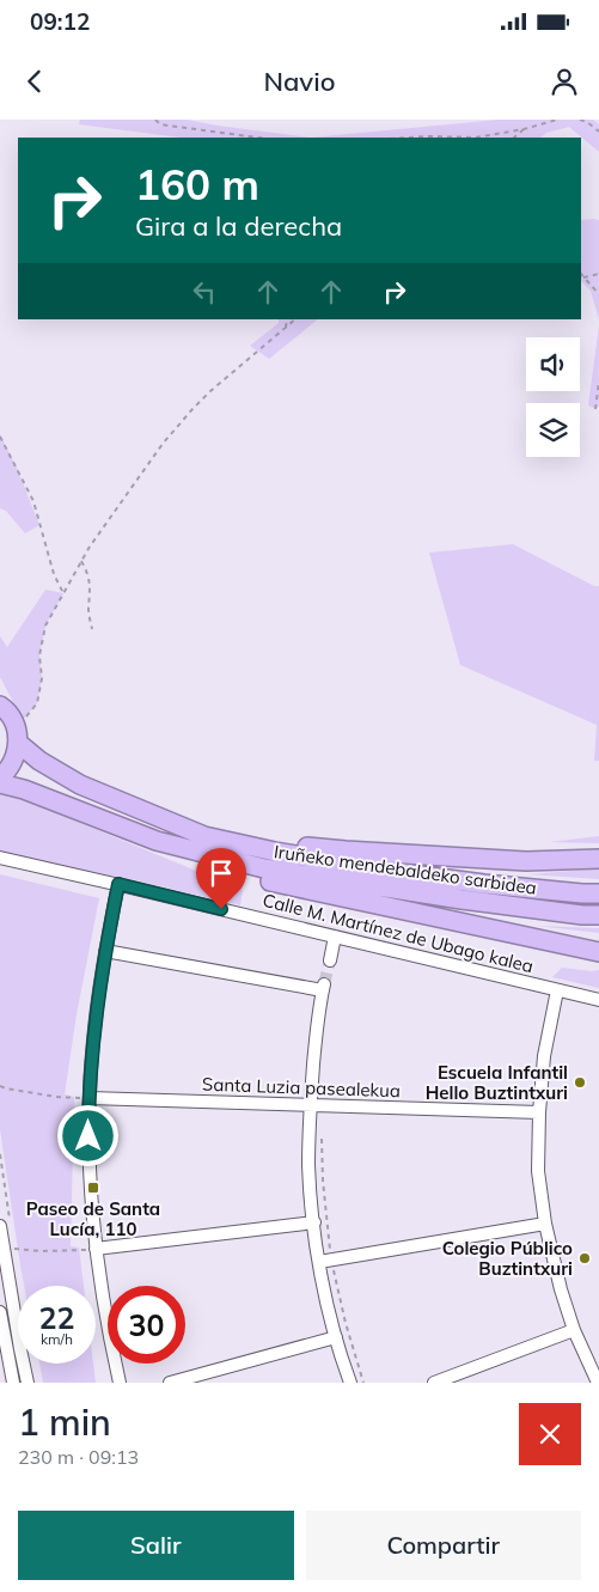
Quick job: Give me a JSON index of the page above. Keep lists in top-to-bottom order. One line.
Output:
{"streets":{"highway":["Iruñeko mendebaldeko sarbidea"],"street":["Calle M. Martínez de Ubago kalea","Santa Luzia pasealekua"]},"places":{"other":["Escuela Infantil Hello Buztintxuri","Colegio Público Buztintxuri"],"transit":["Paseo de Santa Lucía, 110"]},"page":{"status":"09:12","header":"Navio","turn":["160 m","Gira a la derecha"],"speed":"22 km/h","limit":"30","heading":["1 min","230 m · 09:13"],"buttons":["Salir","Compartir"]}}
